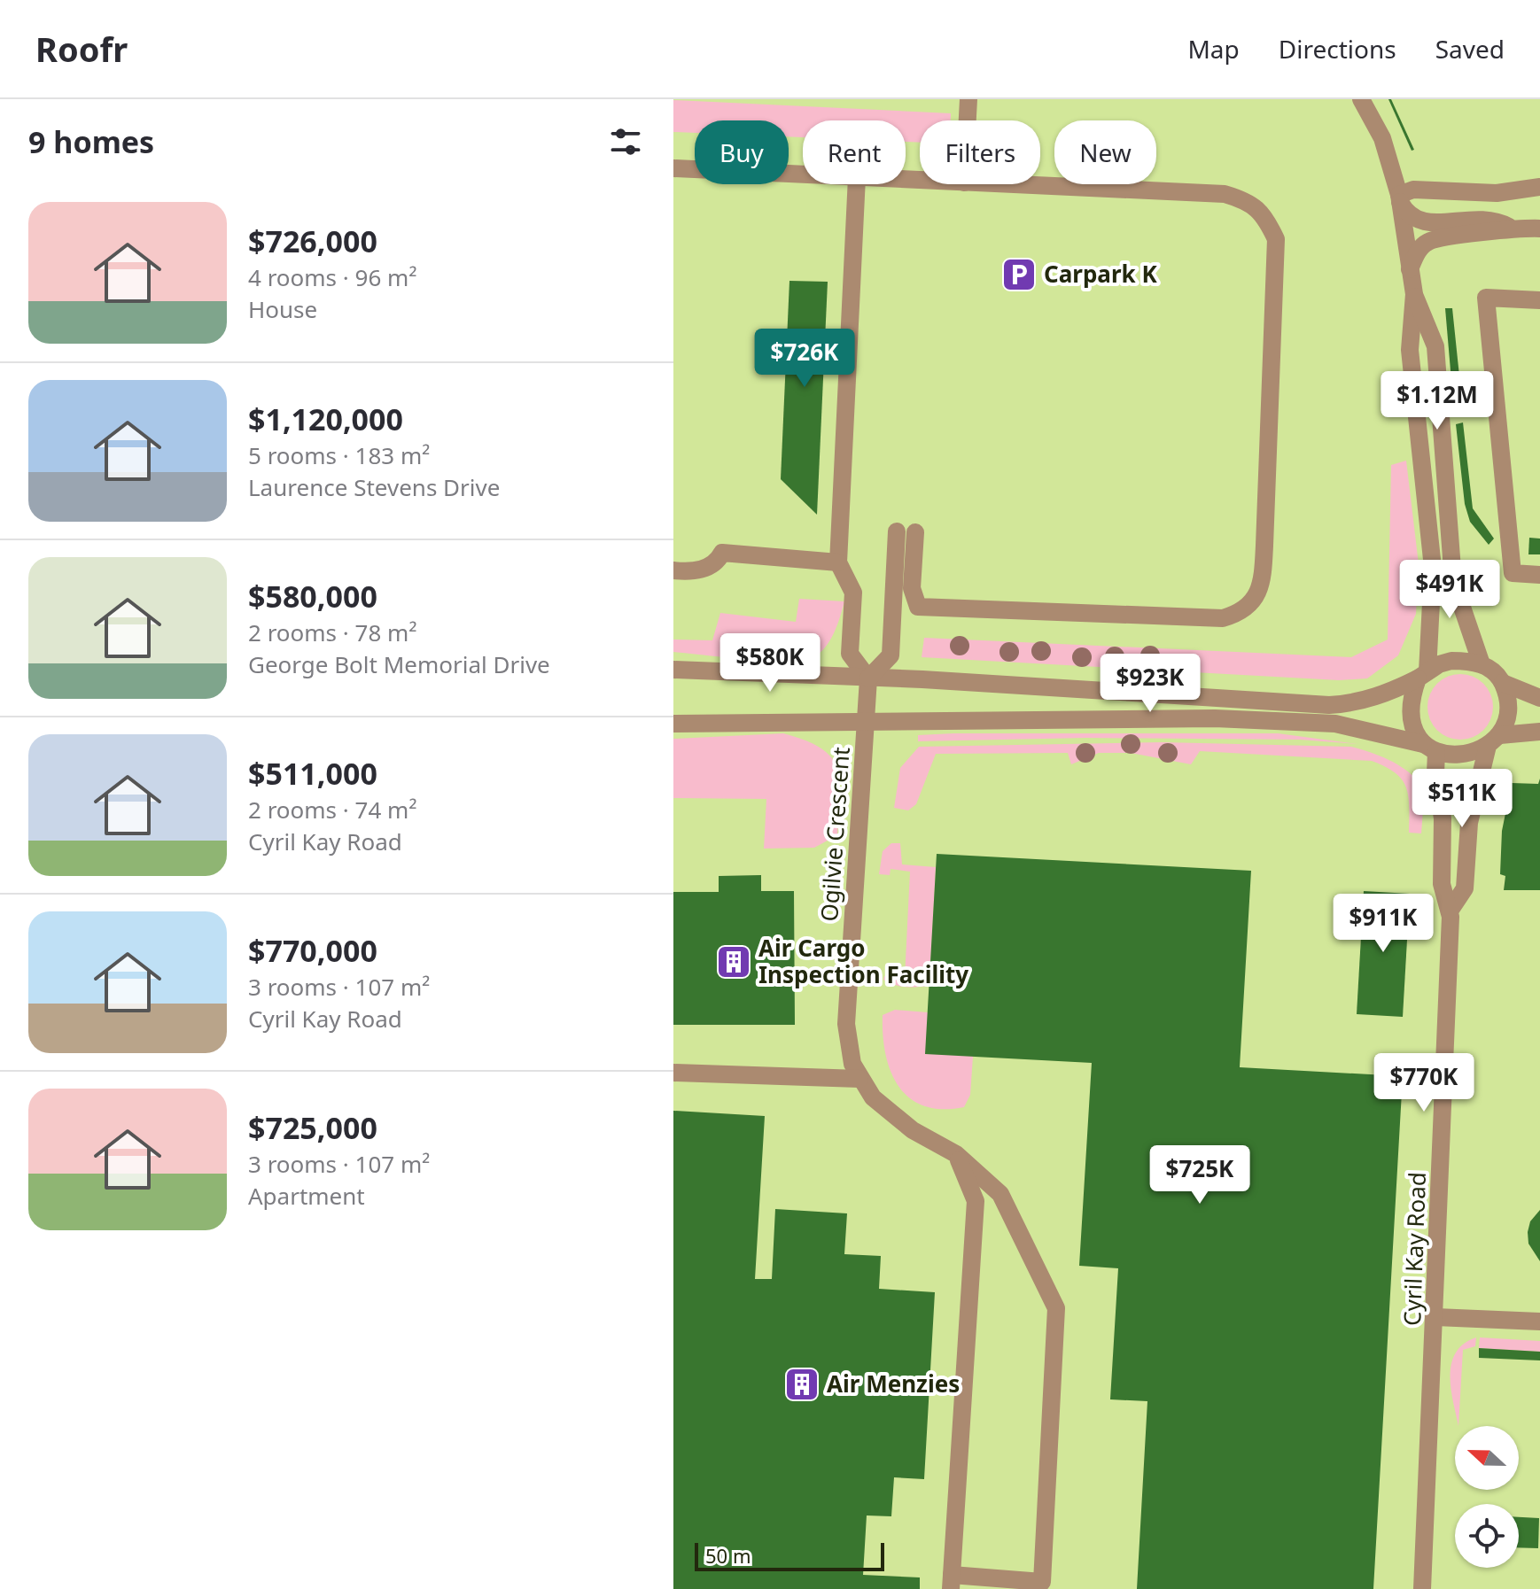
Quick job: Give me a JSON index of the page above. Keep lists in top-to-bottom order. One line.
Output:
{"streets":{"street":["Ogilvie Crescent","Cyril Kay Road"]},"places":{"parking":["Carpark K"],"building":["Air Cargo Inspection Facility","Air Menzies"]},"scale_bar":"50 m","north":"left","page":{"header":"Roofr","nav":["Map","Directions","Saved"],"heading":"9 homes","chip":["Buy","Rent","Filters","New"],"list":[{"name":"$726,000","note":"4 rooms · 96 m² · House"},{"name":"$1,120,000","note":"5 rooms · 183 m² · Laurence Stevens Drive"},{"name":"$580,000","note":"2 rooms · 78 m² · George Bolt Memorial Drive"},{"name":"$511,000","note":"2 rooms · 74 m² · Cyril Kay Road"},{"name":"$770,000","note":"3 rooms · 107 m² · Cyril Kay Road"},{"name":"$725,000","note":"3 rooms · 107 m² · Apartment"}],"price":["$726K","$1.12M","$491K","$580K","$923K","$511K","$911K","$770K","$725K"],"scale":"50 m"}}
